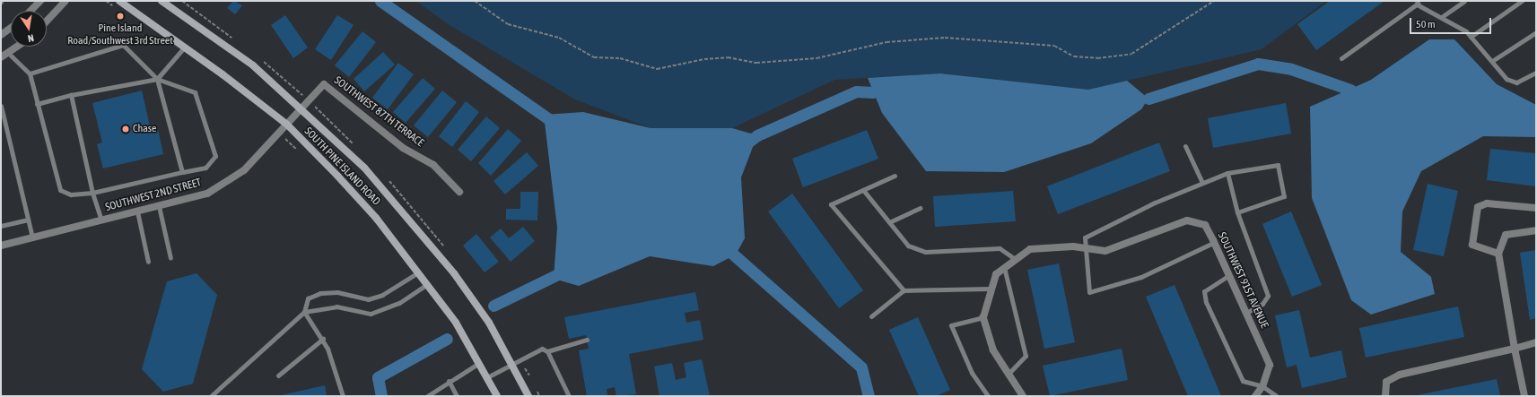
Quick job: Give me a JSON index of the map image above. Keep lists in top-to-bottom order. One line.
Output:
{"streets":{"main road":["SOUTH PINE ISLAND ROAD"],"street":["SOUTHWEST 87TH TERRACE","SOUTHWEST 2ND STREET","SOUTHWEST 91ST AVENUE"]},"crossings":[["SOUTHWEST 87TH TERRACE","SOUTH PINE ISLAND ROAD"],["SOUTHWEST 87TH TERRACE","SOUTHWEST 2ND STREET"],["SOUTH PINE ISLAND ROAD","SOUTHWEST 2ND STREET"]],"places":["Pine Island Road/Southwest 3rd Street","Chase"],"scale_bar":"50 m","north":"bottom"}
